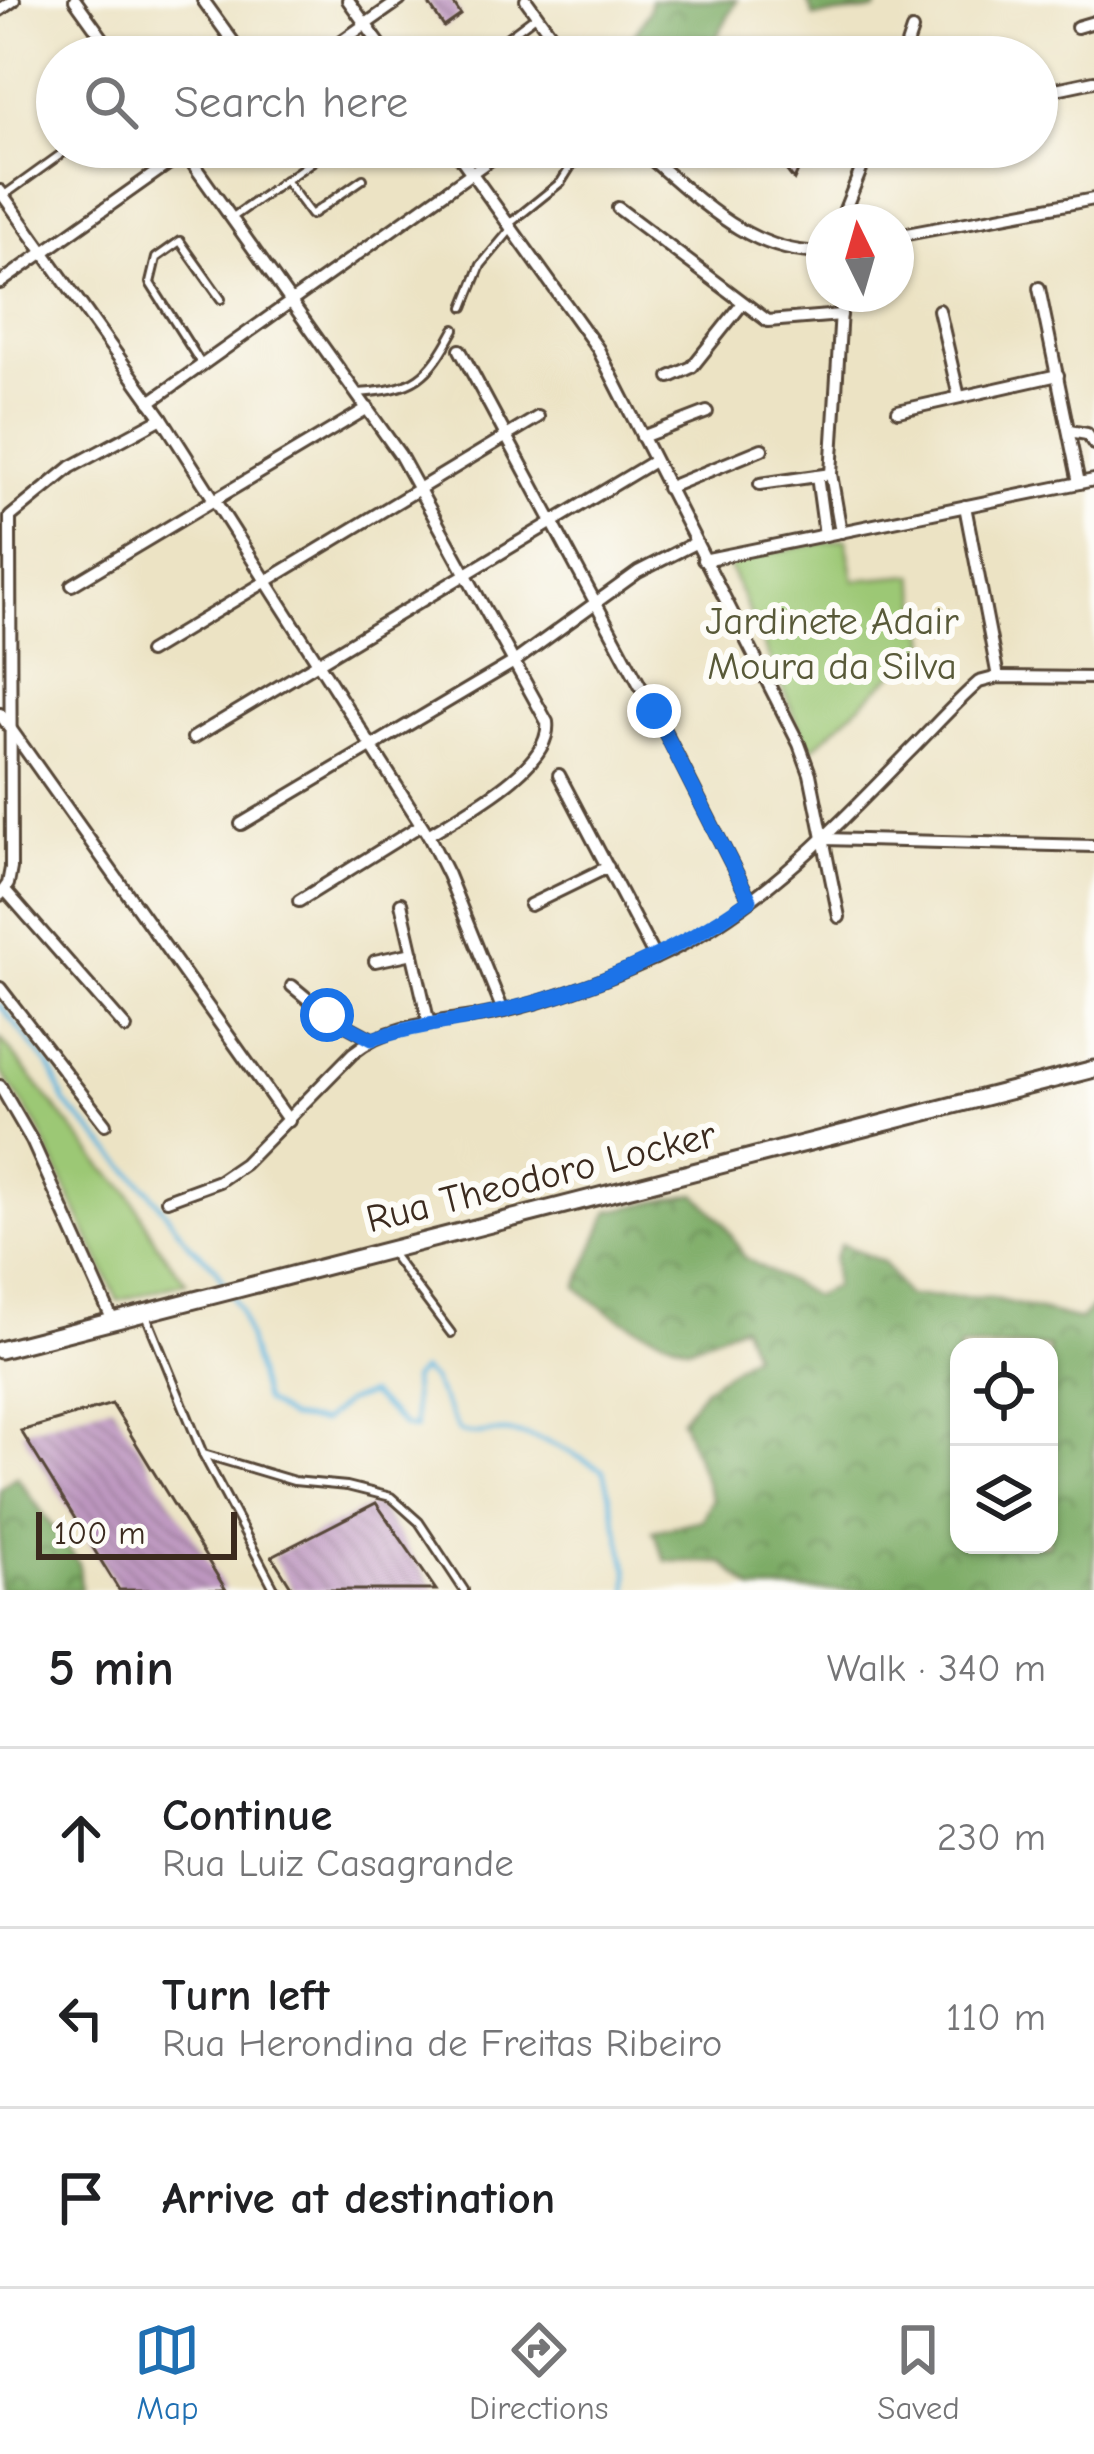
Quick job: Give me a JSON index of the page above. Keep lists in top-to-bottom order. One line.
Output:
{"streets":{"main road":["Rua Theodoro Locker"]},"parks":["Jardinete Adair Moura da Silva"],"scale_bar":"100 m","north":"top","page":{"search":"Search here","scale":"100 m","heading":["5 min","Walk · 340 m"],"list":[["Continue","Rua Luiz Casagrande","230 m"],["Turn left","Rua Herondina de Freitas Ribeiro","110 m"],"Arrive at destination"],"nav":["Map","Directions","Saved"]}}
